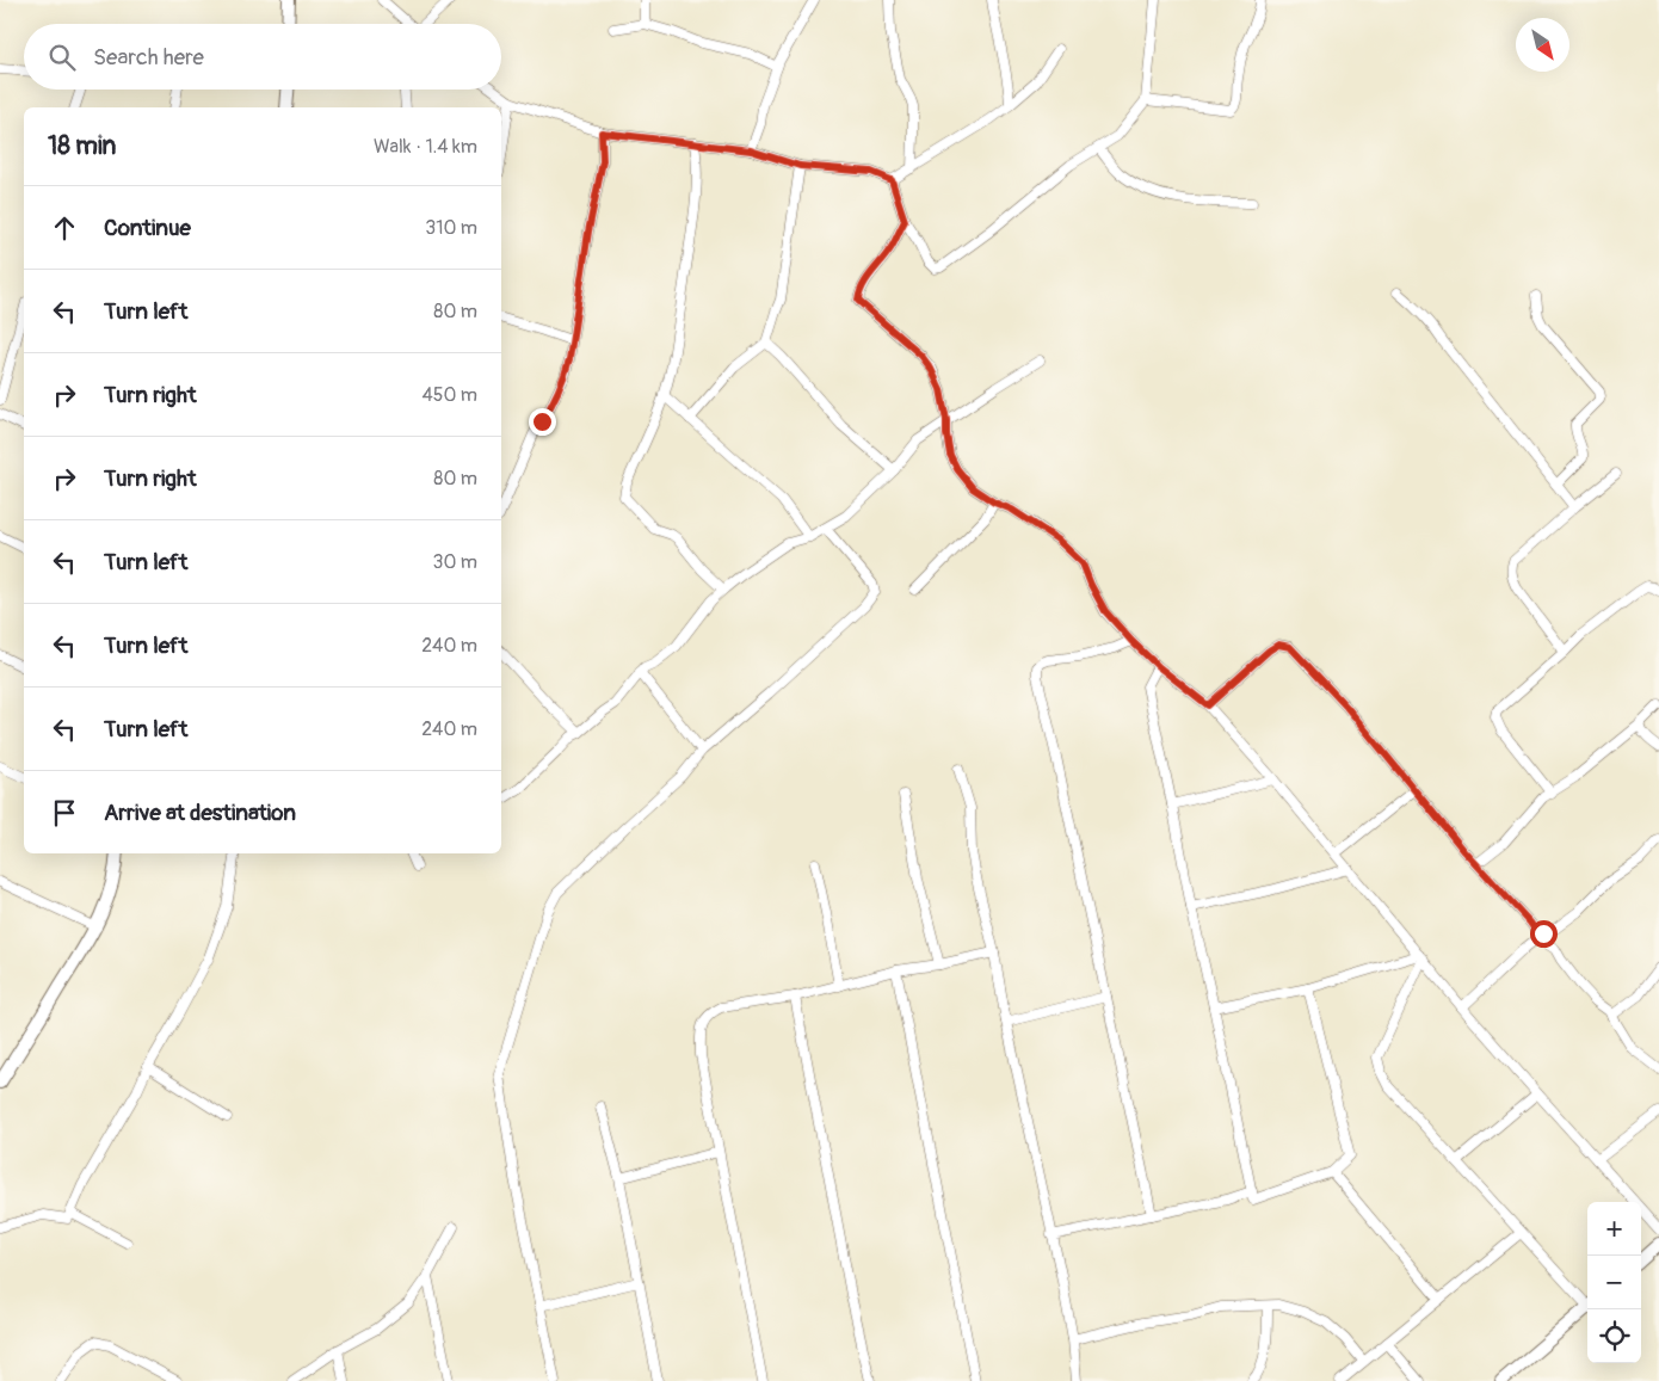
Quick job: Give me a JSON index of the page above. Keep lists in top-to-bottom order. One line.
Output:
{"north":"bottom right","page":{"search":"Search here","heading":["18 min","Walk · 1.4 km"],"list":[["Continue","310 m"],["Turn left","80 m"],["Turn right","450 m"],["Turn right","80 m"],["Turn left","30 m"],["Turn left","240 m"],["Turn left","240 m"],"Arrive at destination"],"map_buttons":["+","−"]}}
